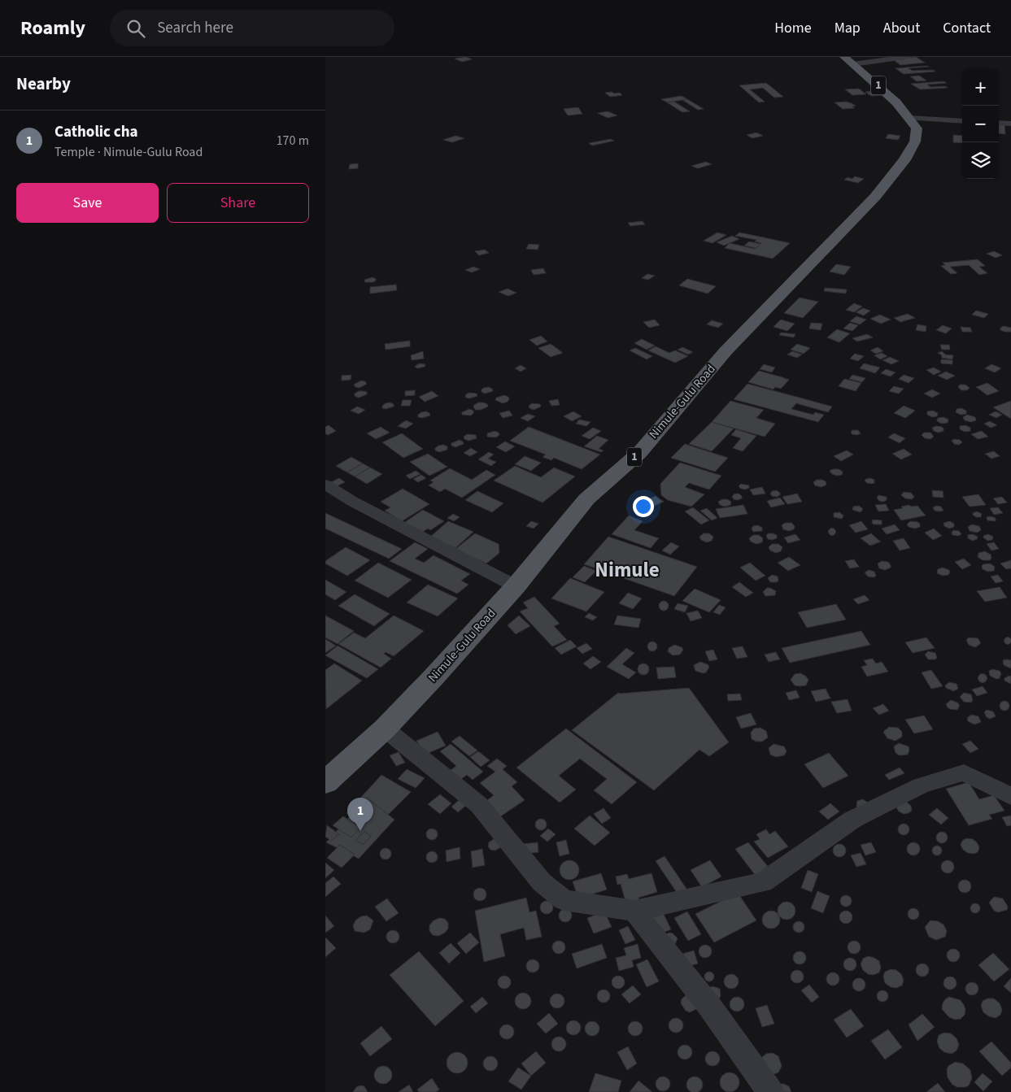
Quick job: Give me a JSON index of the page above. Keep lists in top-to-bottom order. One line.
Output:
{"streets":{"main road":["1","Nimule-Gulu Road"]},"crossings":[["1","Nimule-Gulu Road"]],"districts":["Nimule"],"page":{"header":"Roamly","search":"Search here","nav":["Home","Map","About","Contact"],"heading":"Nearby","map_buttons":["+","−"],"list":[{"mark":"1","name":"Catholic cha","note":"Temple · Nimule-Gulu Road","value":"170 m"}],"buttons":["Save","Share"],"pins":"1"}}
